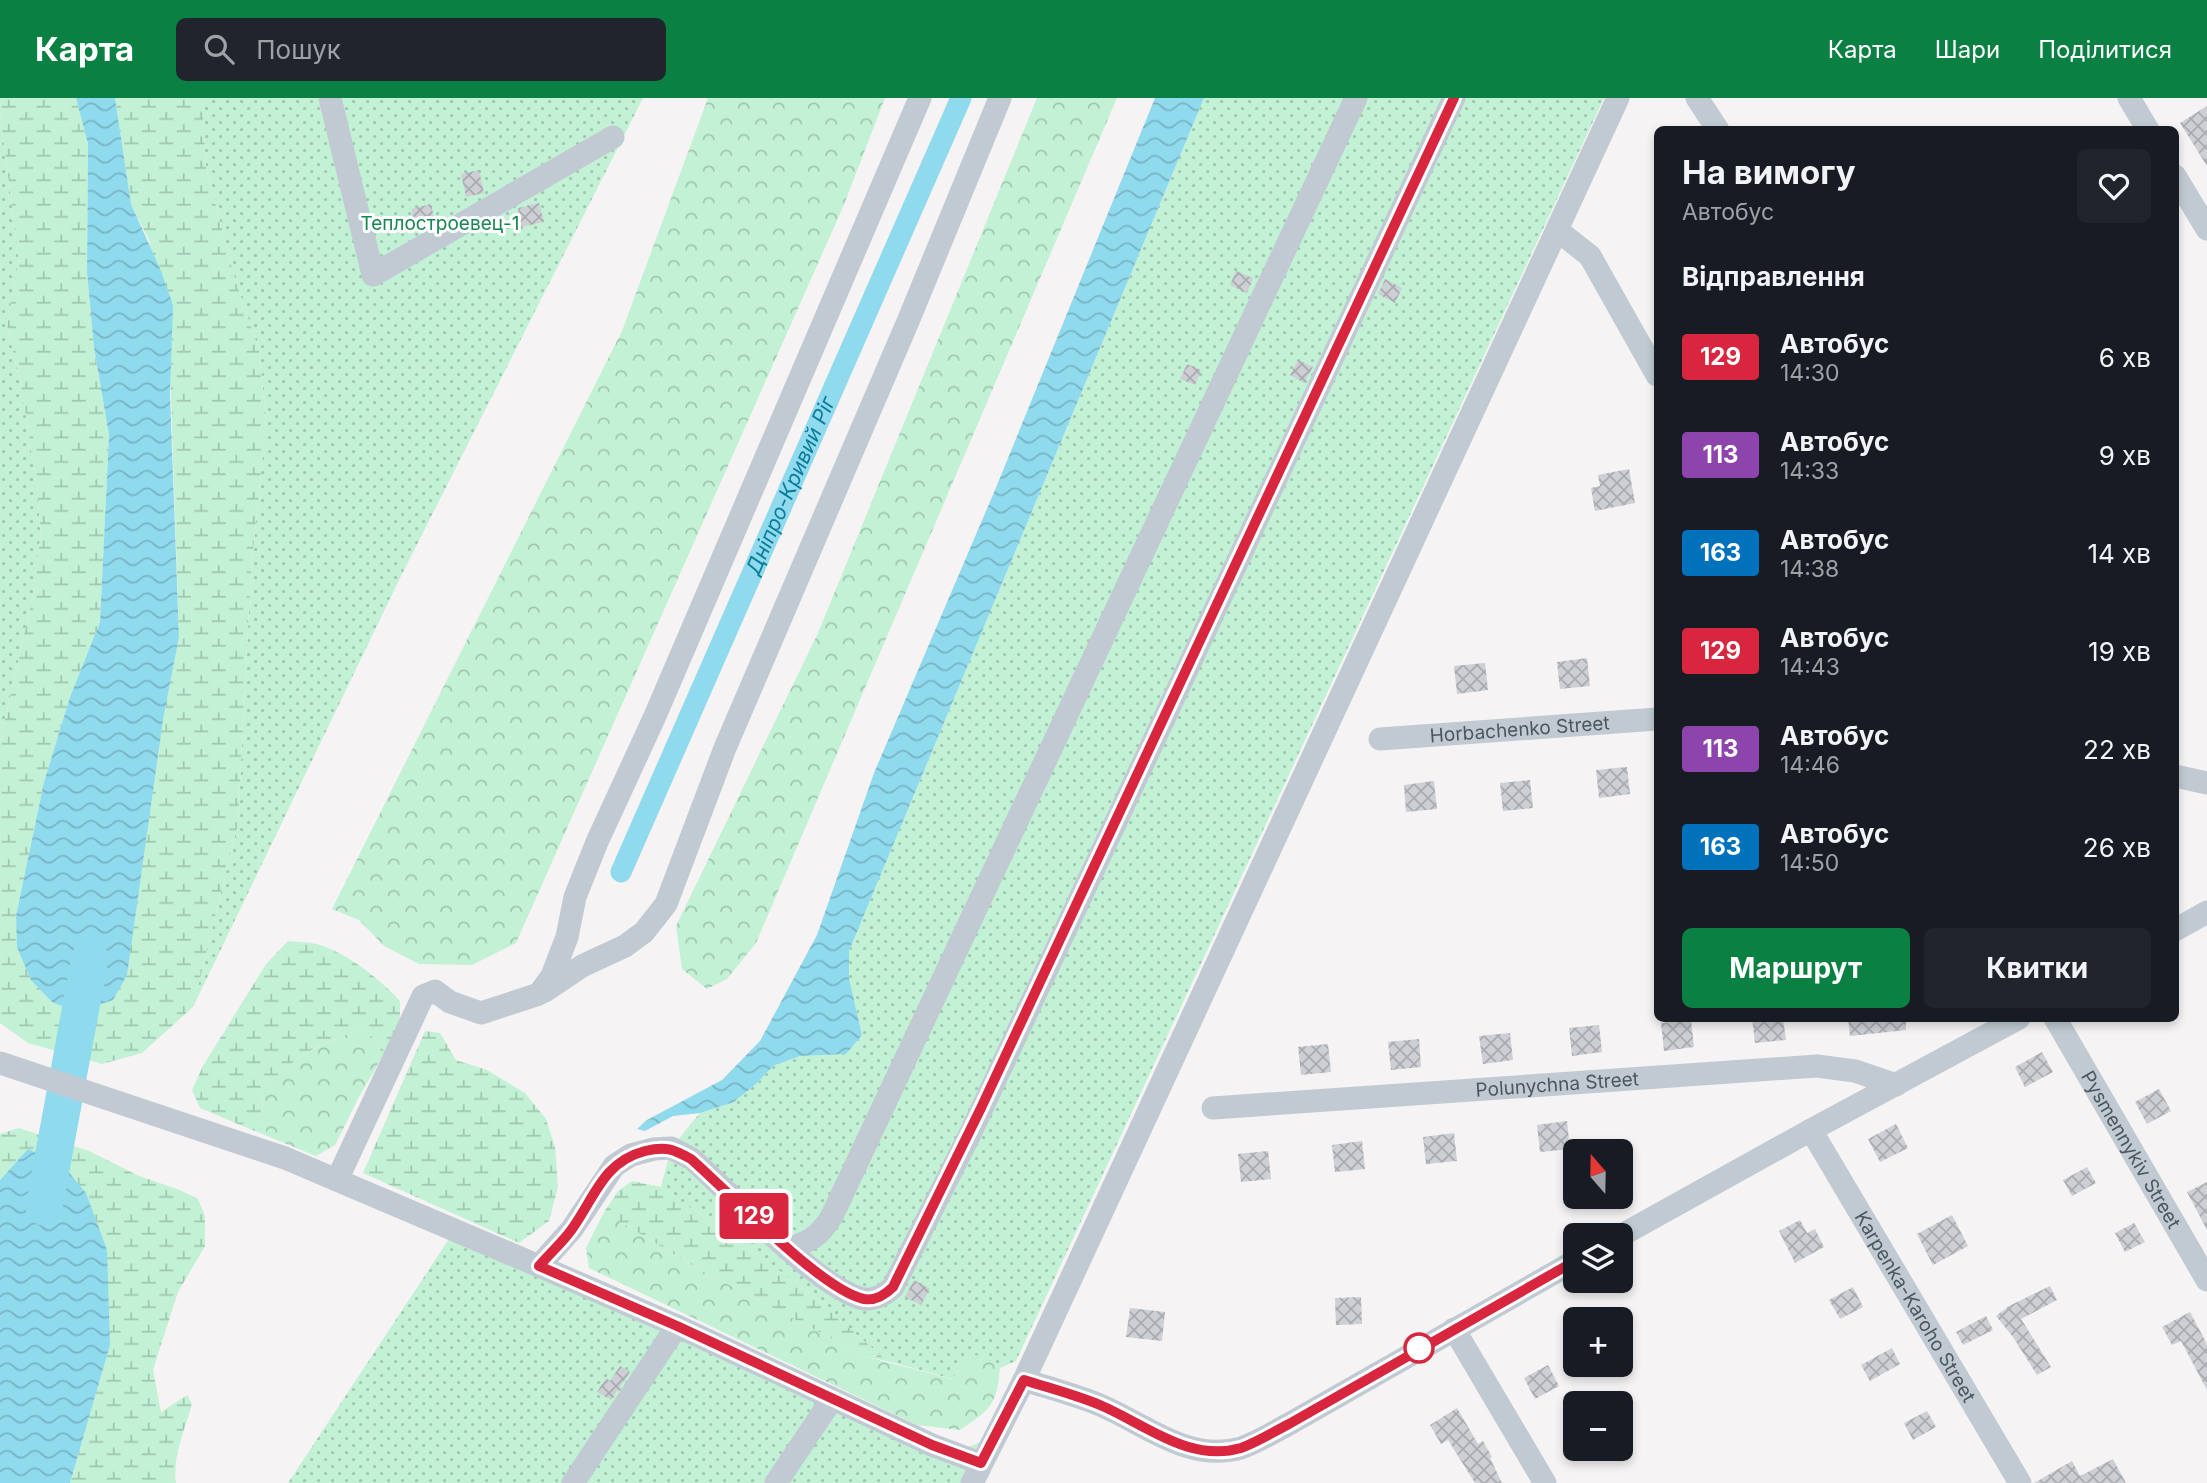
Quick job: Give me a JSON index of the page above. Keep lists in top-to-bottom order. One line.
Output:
{"streets":{"street":["Horbachenko Street","Polunychna Street","Pysmennykiv Street","Karpenka-Karoho Street"]},"water":["Дніпро-Кривий Ріг"],"parks":["Теплостроевец-1"],"lines":["bus line 129"],"north":"top","page":{"header":"Карта","search":"Пошук","nav":["Карта","Шари","Поділитися"],"on_map":"129","heading":[["На вимогу","Автобус"],"Відправлення"],"list":[{"mark":"129","name":"Автобус","note":"14:30","value":"6 хв"},{"mark":"113","name":"Автобус","note":"14:33","value":"9 хв"},{"mark":"163","name":"Автобус","note":"14:38","value":"14 хв"},{"mark":"129","name":"Автобус","note":"14:43","value":"19 хв"},{"mark":"113","name":"Автобус","note":"14:46","value":"22 хв"},{"mark":"163","name":"Автобус","note":"14:50","value":"26 хв"}],"buttons":["Маршрут","Квитки"],"map_buttons":["+","−"]}}
